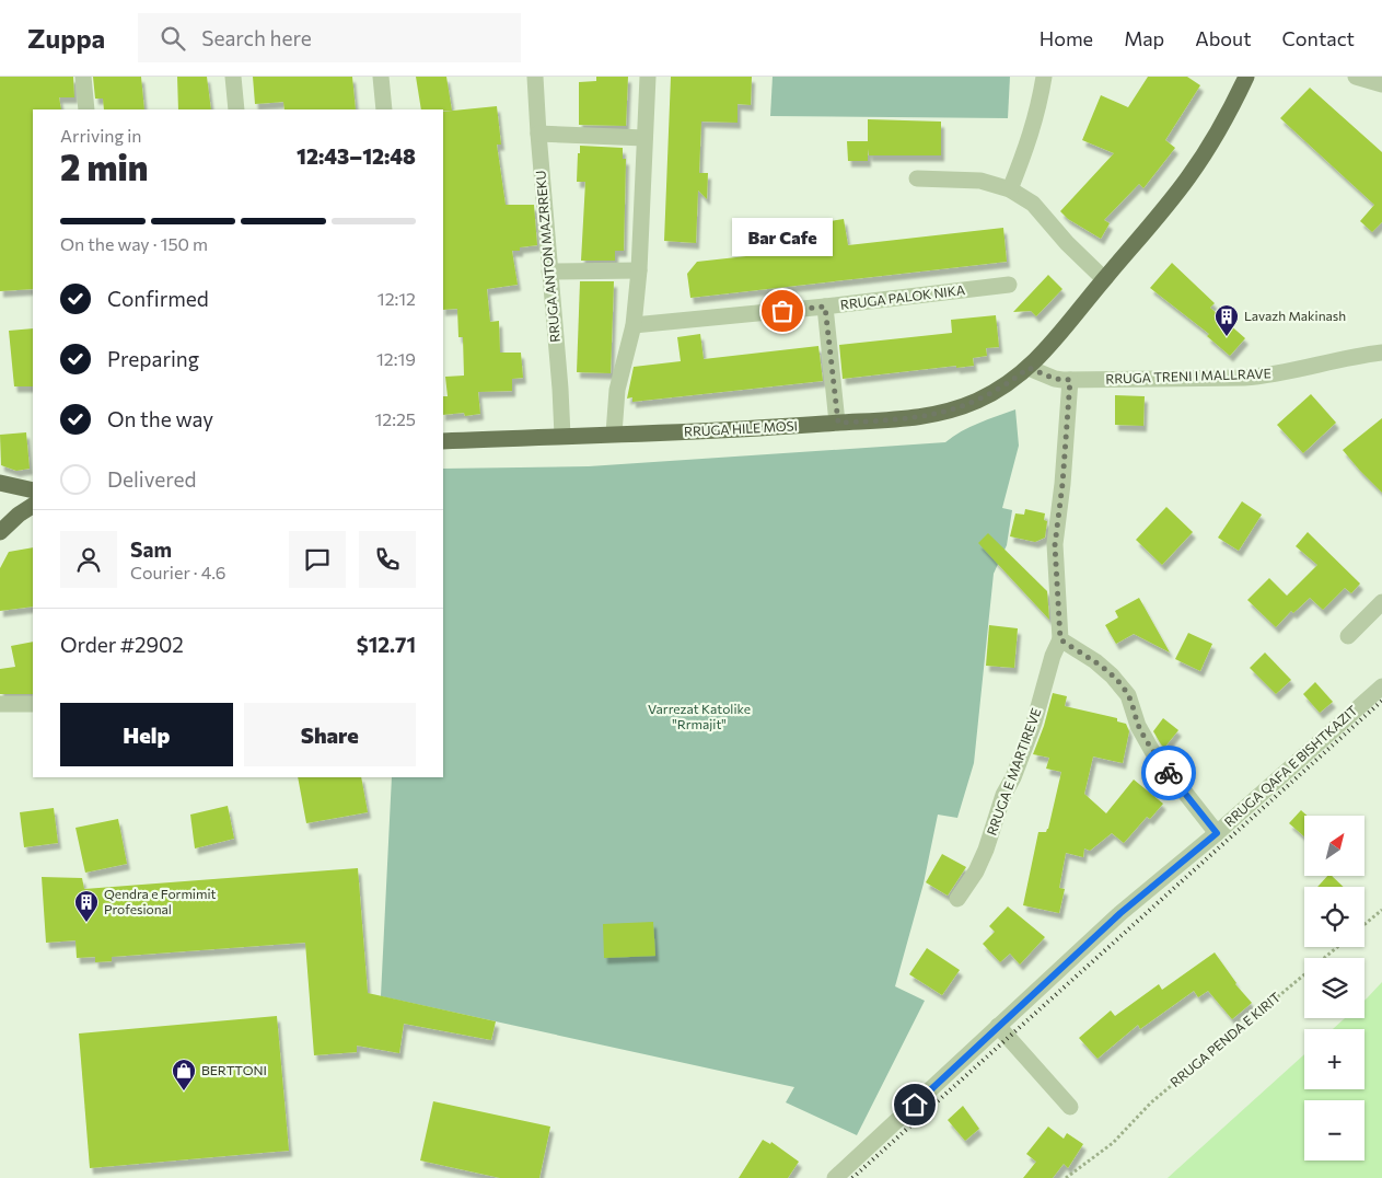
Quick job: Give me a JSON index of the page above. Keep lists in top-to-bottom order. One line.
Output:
{"streets":{"main road":["RRUGA HILE MOSI"],"street":["RRUGA ANTON MAZRREKU","RRUGA PALOK NIKA","RRUGA TRENI I MALLRAVE","RRUGA QAFA E BISHTKAZIT","RRUGA E MARTIREVE"],"path":["RRUGA PENDA E KIRIT"]},"crossings":[["RRUGA ANTON MAZRREKU","RRUGA HILE MOSI"],["RRUGA TRENI I MALLRAVE","RRUGA HILE MOSI"],["RRUGA TRENI I MALLRAVE","RRUGA E MARTIREVE"]],"parks":["Varrezat Katolike \"Rrmajit\""],"places":{"other":["Bar Cafe"],"building":["Lavazh Makinash","Qendra e Formimit Profesional"],"shop":["BERTTONI"]},"north":"top right","page":{"header":"Zuppa","search":"Search here","nav":["Home","Map","About","Contact"],"heading":["2 min","Arriving in","12:43–12:48"],"panel":["Sam","Courier · 4.6","Order #2902","$12.71"],"bar":"On the way · 150 m","bubble":"Bar Cafe","list":[["Confirmed","12:12"],["Preparing","12:19"],["On the way","12:25"],"Delivered"],"buttons":["Help","Share"],"map_buttons":["+","−"]}}
